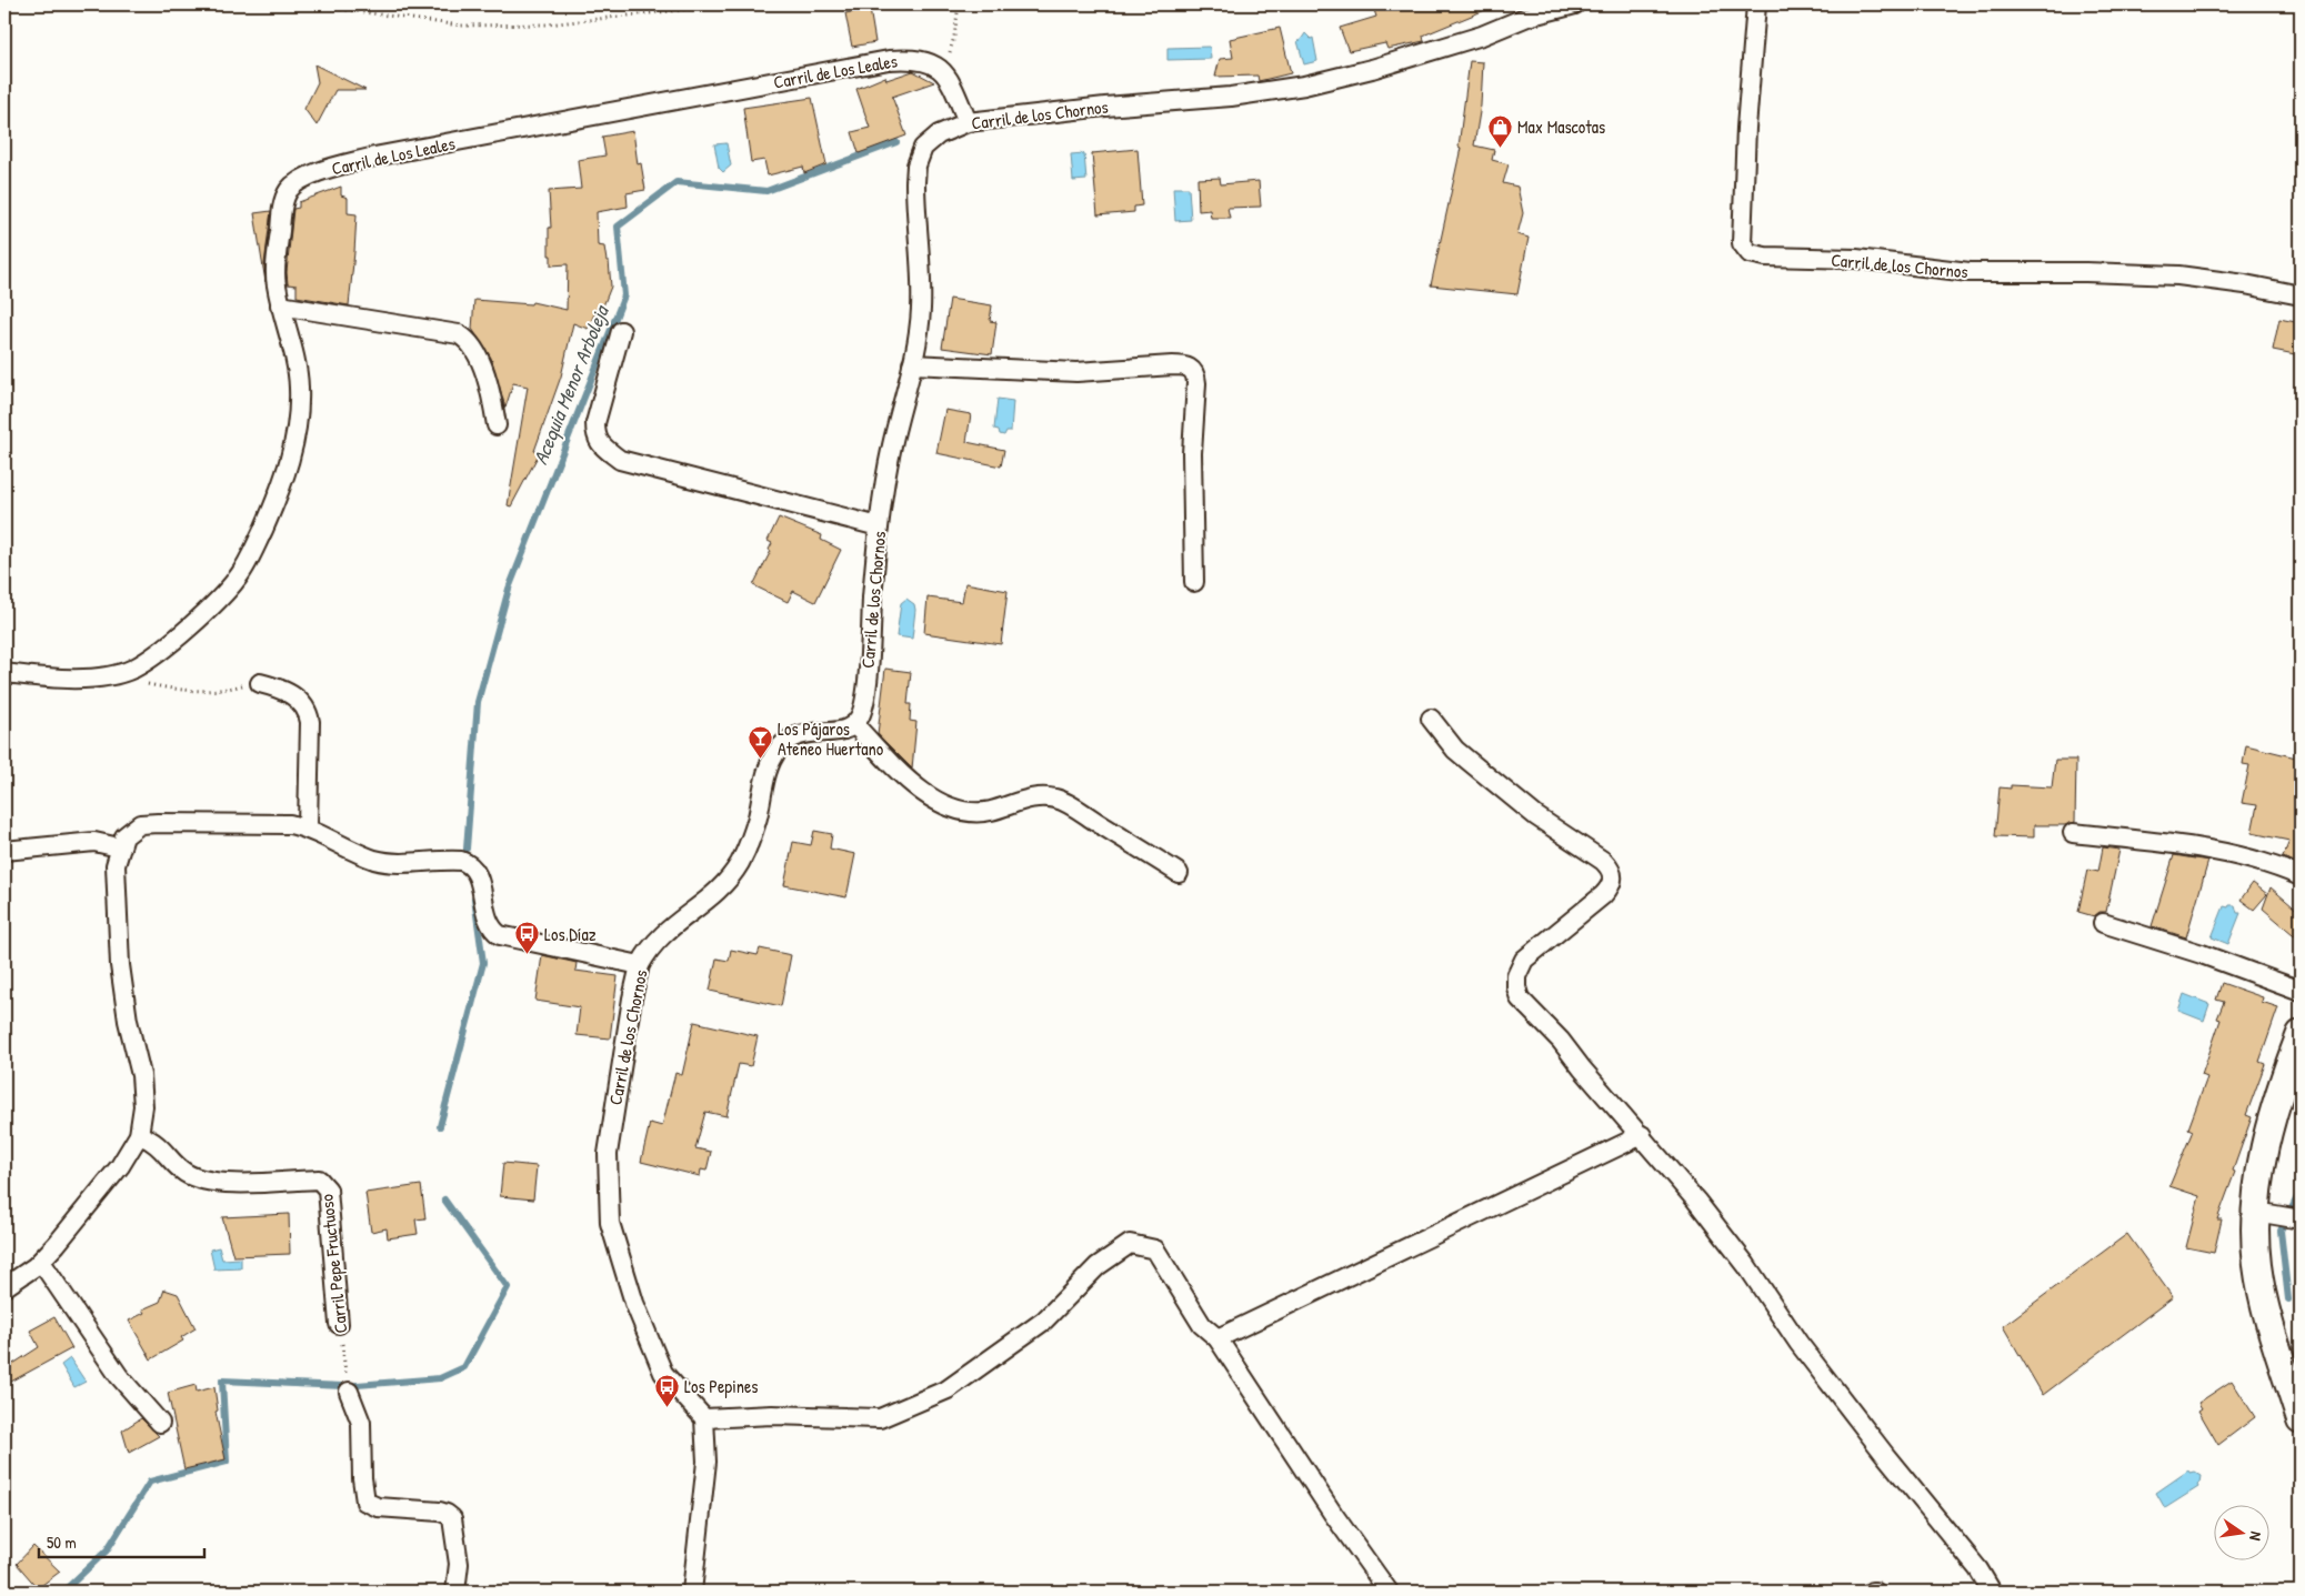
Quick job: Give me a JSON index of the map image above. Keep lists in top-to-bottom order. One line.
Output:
{"streets":{"street":["Carril de Los Leales","Carril de los Chornos","Carril Pepe Fructuoso"]},"water":["Acequia Menor Arboleja"],"places":{"shop":["Max Mascotas"],"bar":["Los Pájaros Ateneo Huertano"],"bus stop":["Los Díaz","Los Pepines"]},"scale_bar":"50 m","north":"right"}
